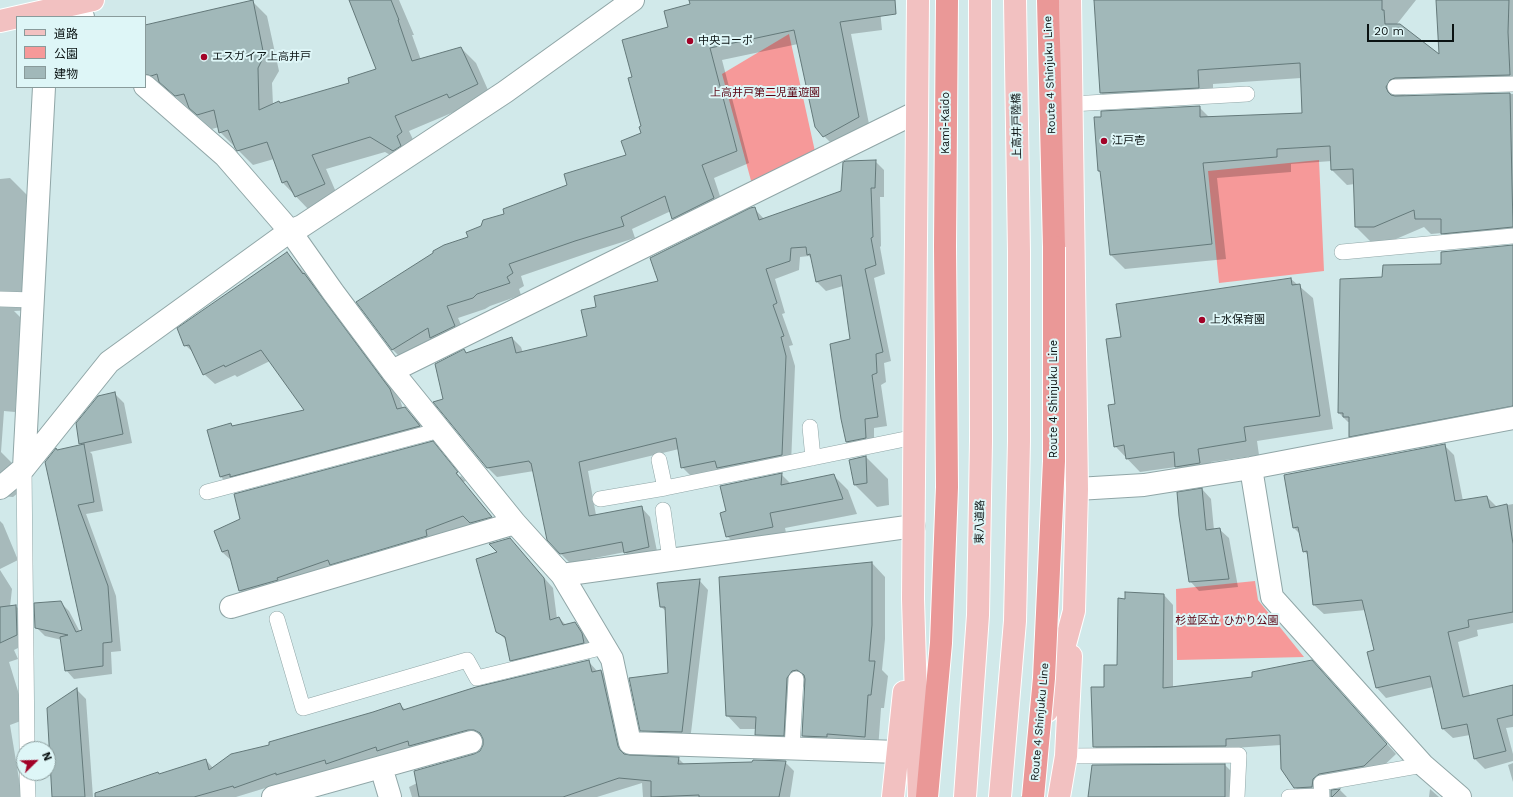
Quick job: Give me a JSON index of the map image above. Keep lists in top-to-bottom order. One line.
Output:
{"streets":{"highway":["Route 4 Shinjuku Line","Kami-Kaido"],"main road":["上高井戸陸橋","東八道路"]},"parks":["上高井戸第二児童遊園","杉並区立 ひかり公園"],"places":["中央コーポ","エスガイア上高井戸","江戸壱","上水保育園"],"legend":["道路","公園","建物"],"scale_bar":"20 m","north":"top right"}
